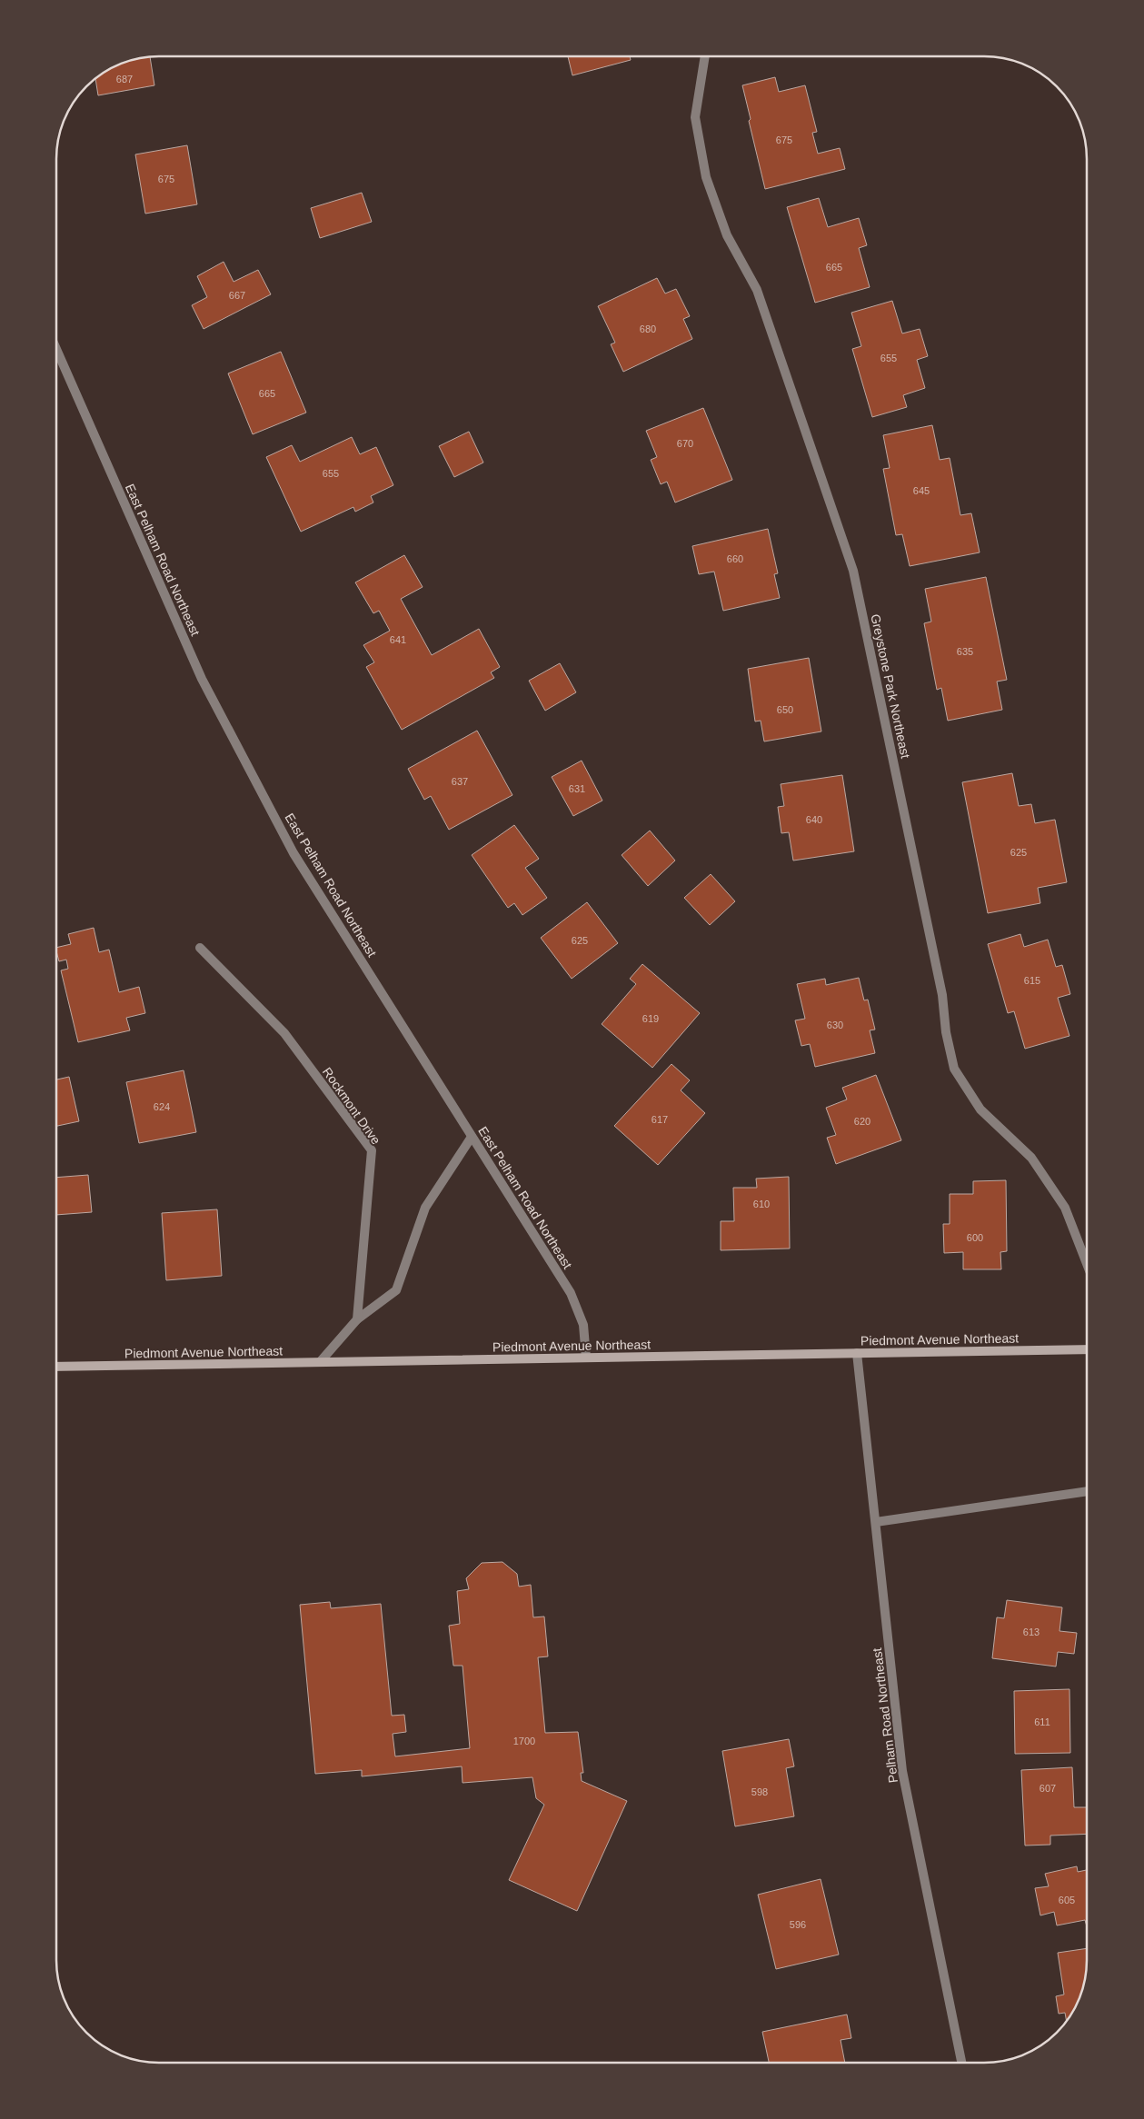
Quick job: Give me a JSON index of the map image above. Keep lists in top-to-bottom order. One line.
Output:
{"streets":{"main road":["Piedmont Avenue Northeast"],"street":["East Pelham Road Northeast","Greystone Park Northeast","Rockmont Drive","Pelham Road Northeast"]},"crossings":[["East Pelham Road Northeast","Piedmont Avenue Northeast"],["Piedmont Avenue Northeast","Pelham Road Northeast"]],"house_numbers":["687","675","675","665","667","680","655","665","670","655","645","660","641","635","650","637","631","640","625","625","615","619","630","624","617","620","610","600","613","611","1700","607","598","605","596"]}
